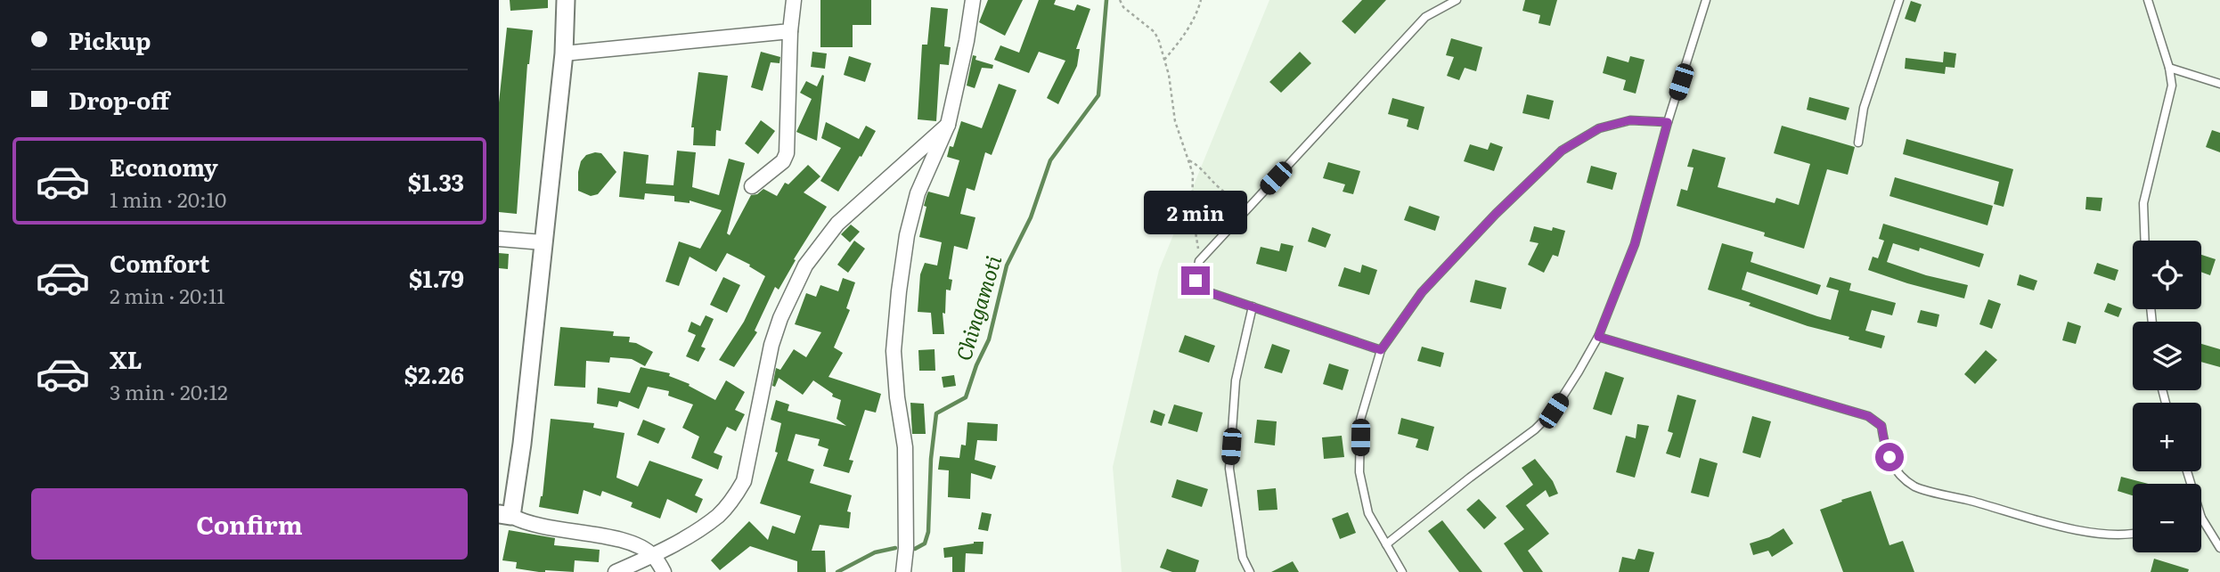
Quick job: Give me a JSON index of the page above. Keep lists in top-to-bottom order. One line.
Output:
{"water":["Chingamoti"],"page":{"banner":["Pickup","Drop-off"],"list":[{"name":"Economy","note":"1 min · 20:10","value":"$1.33"},{"name":"Comfort","note":"2 min · 20:11","value":"$1.79"},{"name":"XL","note":"3 min · 20:12","value":"$2.26"}],"bubble":"2 min","map_buttons":["+","−"],"buttons":"Confirm"}}
